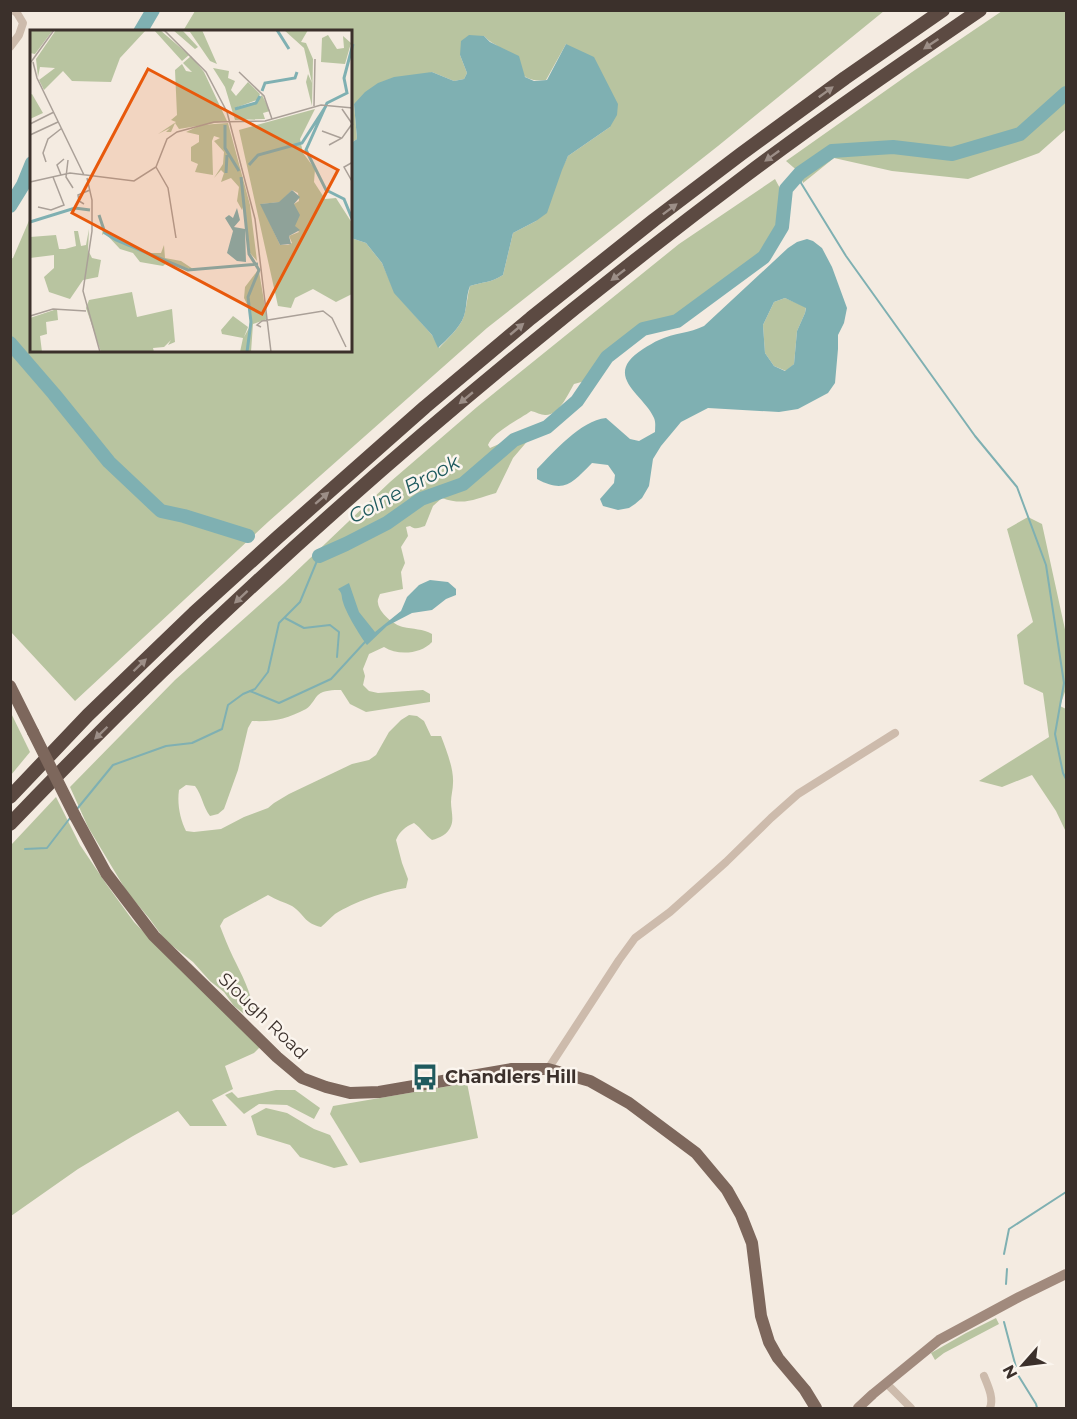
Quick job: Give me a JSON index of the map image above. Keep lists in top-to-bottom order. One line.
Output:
{"streets":{"main road":["Slough Road"]},"water":["Colne Brook"],"places":{"bus stop":["Chandlers Hill"]},"north":"bottom left"}
